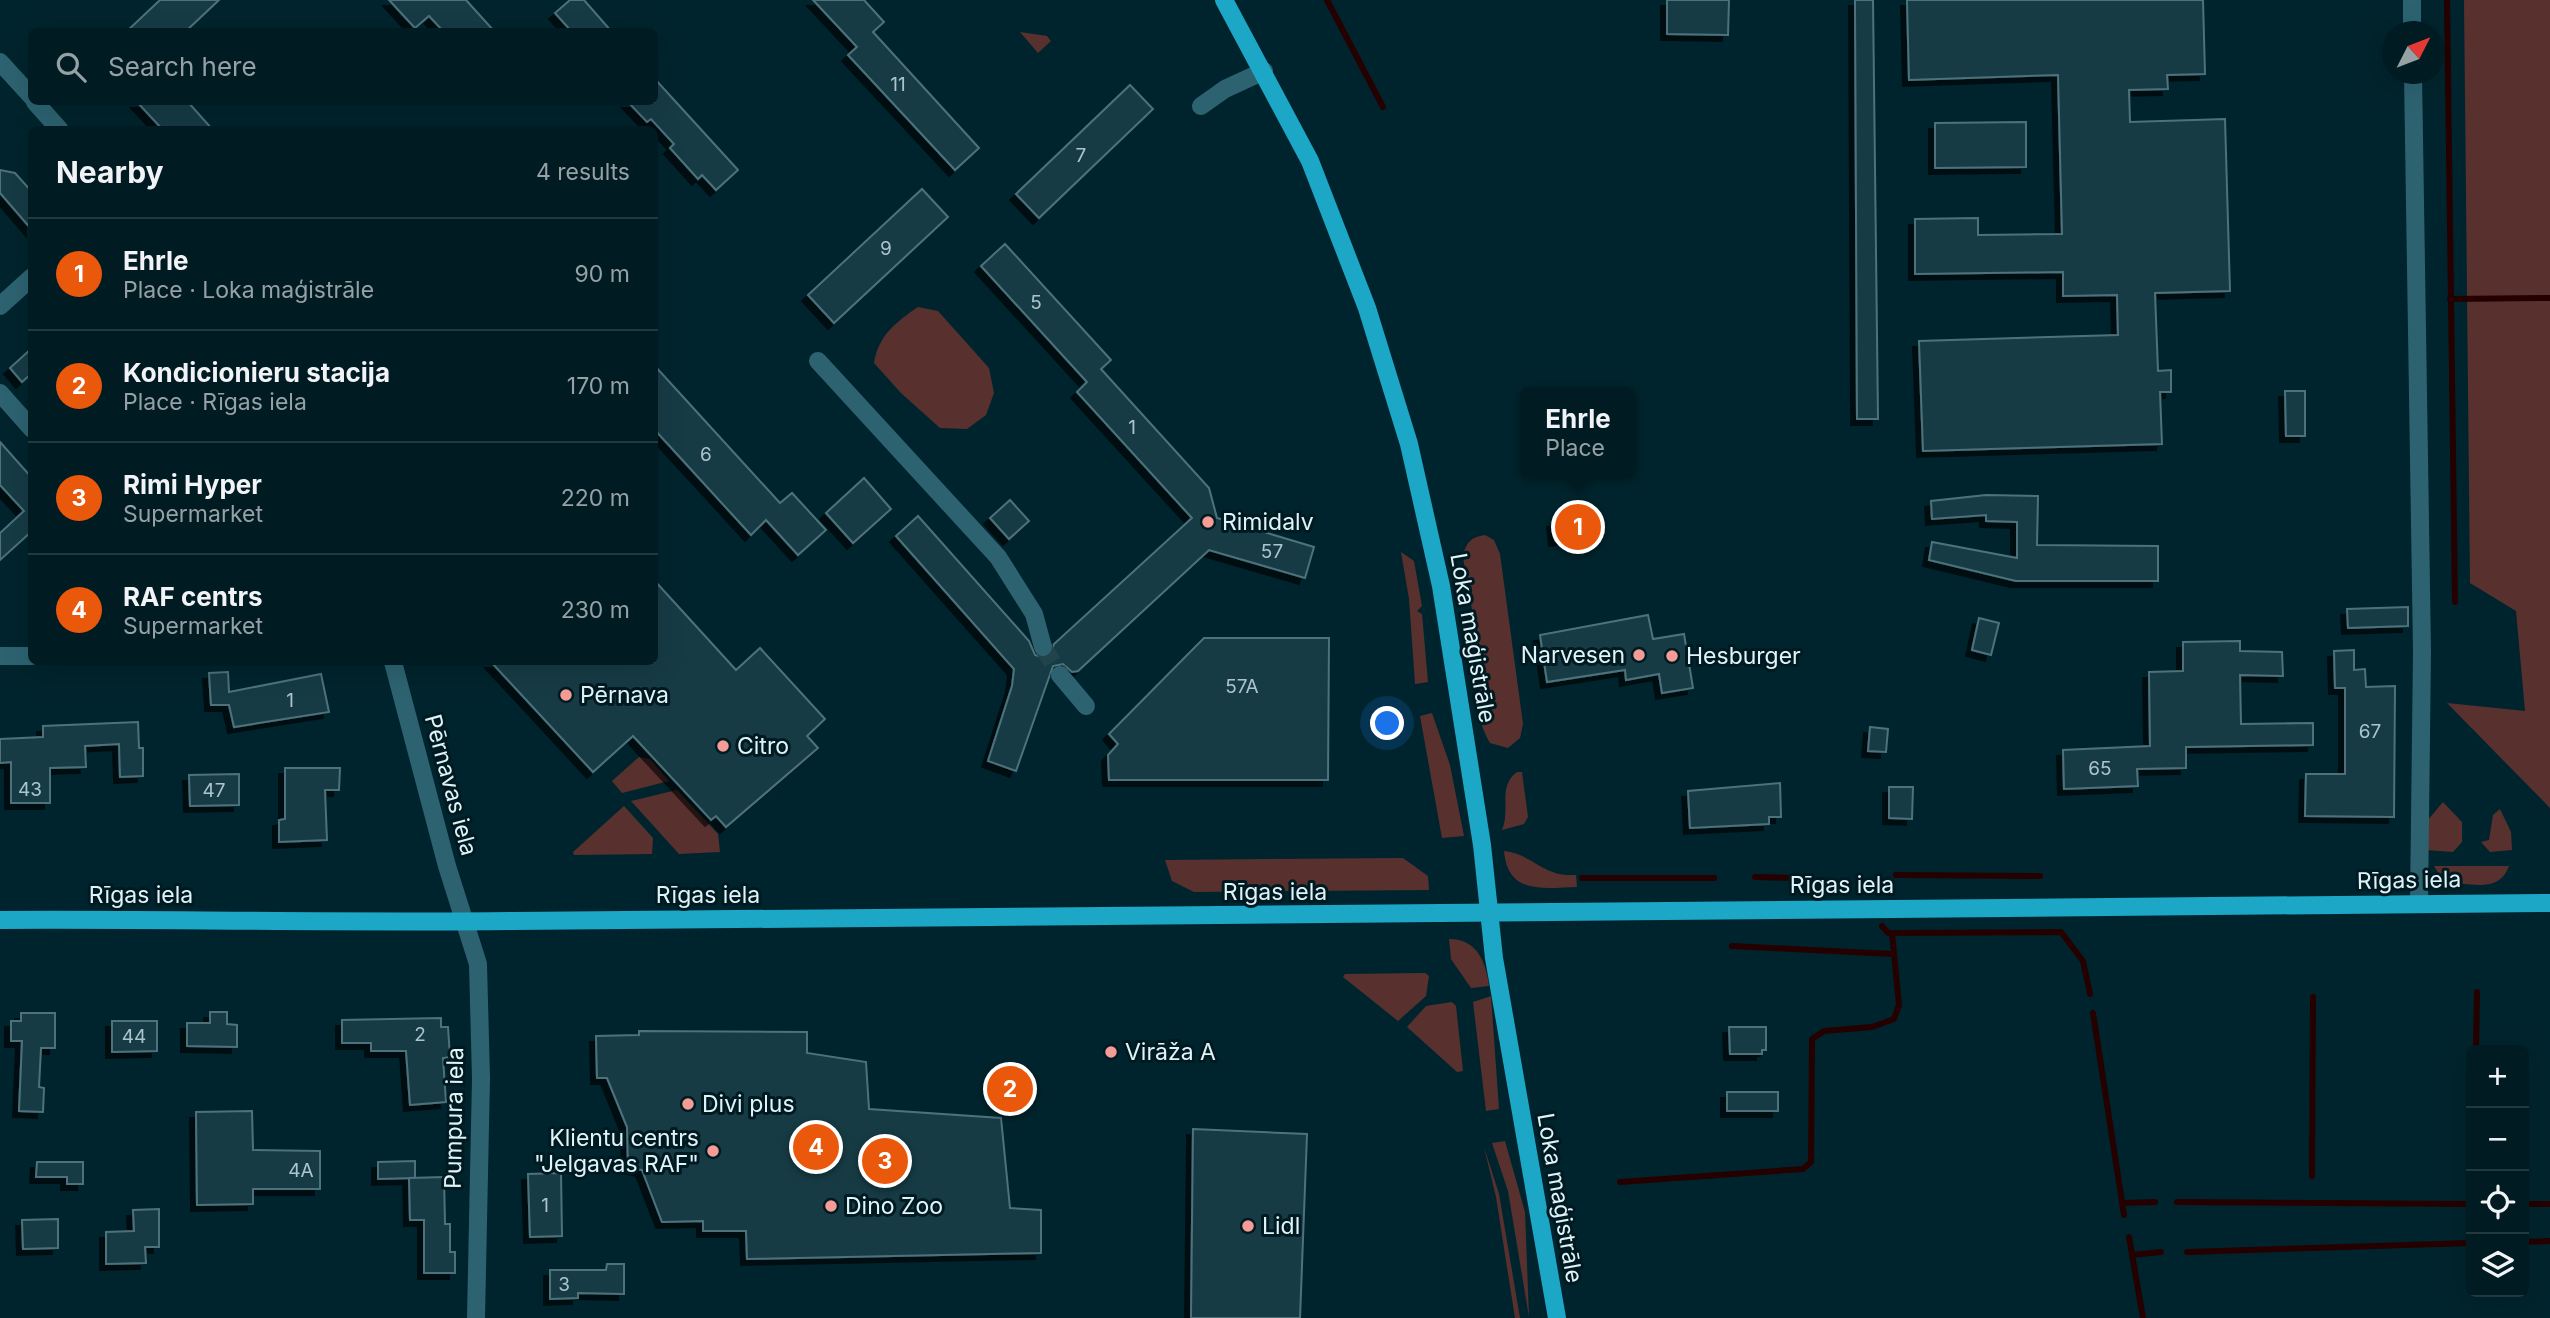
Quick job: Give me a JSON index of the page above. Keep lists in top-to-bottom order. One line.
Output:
{"streets":{"main road":["Loka maģistrāle","Rīgas iela"],"street":["Pērnavas iela","Pumpura iela"]},"crossings":[["Loka maģistrāle","Rīgas iela"],["Pērnavas iela","Rīgas iela"],["Pērnavas iela","Pumpura iela"],["Rīgas iela","Pumpura iela"]],"places":["Rimidalv","Narvesen","Hesburger","Pērnava","Citro","Virāža A","Divi plus","Klientu centrs \"Jelgavas RAF\"","Dino Zoo","Lidl"],"house_numbers":["11","7","9","5","1","6","57","57A","1","67","65","43","47","2","44","4A","1","3"],"north":"top right","page":{"search":"Search here","heading":["Nearby","4 results"],"list":[{"mark":"1","name":"Ehrle","note":"Place · Loka maģistrāle","value":"90 m"},{"mark":"2","name":"Kondicionieru stacija","note":"Place · Rīgas iela","value":"170 m"},{"mark":"3","name":"Rimi Hyper","note":"Supermarket","value":"220 m"},{"mark":"4","name":"RAF centrs","note":"Supermarket","value":"230 m"}],"popup":["Ehrle","Place"],"pins":["1","2","4","3"],"map_buttons":["+","−"]}}
